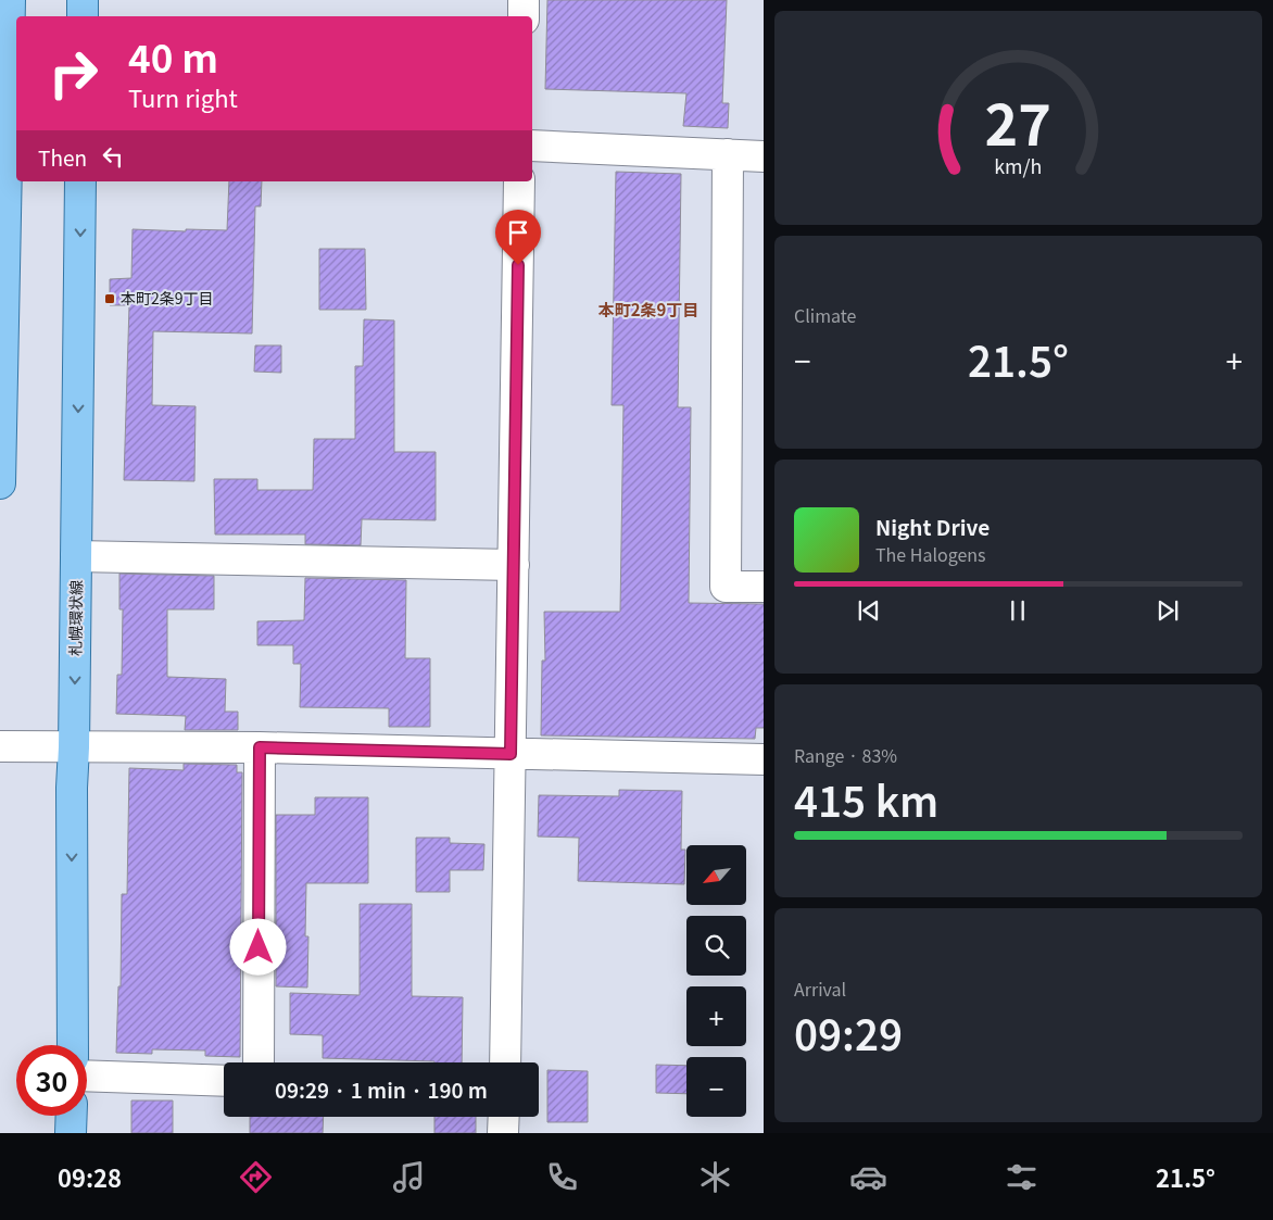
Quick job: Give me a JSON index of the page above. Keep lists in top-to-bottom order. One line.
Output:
{"streets":{"main road":["札幌環状線"]},"districts":["本町2条9丁目"],"places":{"transit":["本町2条9丁目"]},"north":"bottom left","page":{"turn":["40 m","Turn right"],"then":"Then","tile":["Climate",["Range · 83%","415 km"],["Arrival","09:29"]],"heat":["−","21.5°","+"],"song":["Night Drive","The Halogens"],"map_buttons":["+","−"],"limit":"30","trip":"09:29 · 1 min · 190 m","tabs":["09:28","21.5°"],"gauge":["27","km/h"]}}
